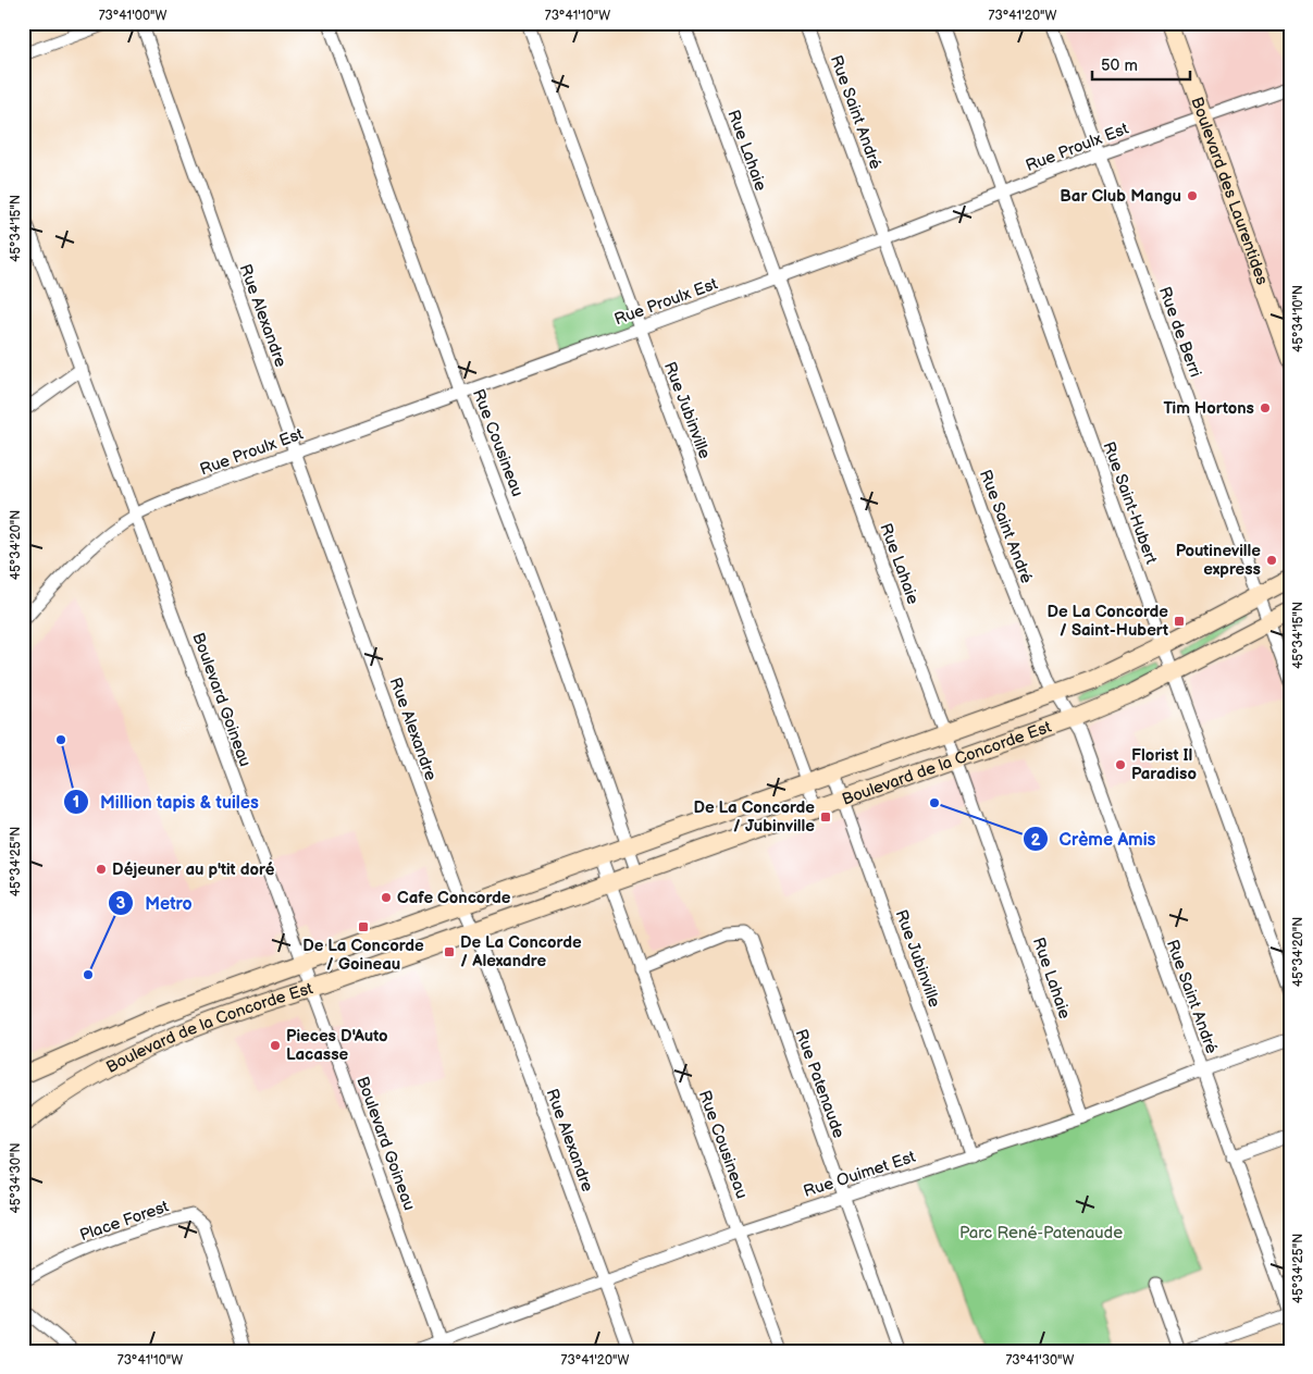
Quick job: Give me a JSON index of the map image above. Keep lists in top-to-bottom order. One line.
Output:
{"streets":{"street":["Rue Saint André","Rue Proulx Est","Rue Lahaie","Boulevard des Laurentides","Rue Alexandre","Rue de Berri","Rue Jubinville","Rue Cousineau","Rue Saint-Hubert","Boulevard Goineau","Boulevard de la Concorde Est","Rue Patenaude","Rue Ouimet Est","Place Forest"]},"crossings":[["Rue Saint André","Rue Proulx Est"],["Rue Saint André","Boulevard de la Concorde Est"],["Rue Saint André","Rue Ouimet Est"],["Rue Proulx Est","Rue Lahaie"],["Rue Proulx Est","Boulevard des Laurentides"],["Rue Proulx Est","Rue Alexandre"],["Rue Proulx Est","Rue de Berri"],["Rue Proulx Est","Rue Jubinville"],["Rue Proulx Est","Rue Cousineau"],["Rue Proulx Est","Rue Saint-Hubert"],["Rue Proulx Est","Boulevard Goineau"],["Rue Lahaie","Boulevard de la Concorde Est"],["Rue Lahaie","Rue Ouimet Est"],["Rue Alexandre","Boulevard de la Concorde Est"],["Rue Alexandre","Rue Ouimet Est"],["Rue de Berri","Boulevard de la Concorde Est"],["Rue Jubinville","Boulevard de la Concorde Est"],["Rue Jubinville","Rue Ouimet Est"],["Rue Cousineau","Boulevard de la Concorde Est"],["Rue Cousineau","Rue Patenaude"],["Rue Cousineau","Rue Ouimet Est"],["Rue Saint-Hubert","Boulevard de la Concorde Est"],["Boulevard Goineau","Boulevard de la Concorde Est"],["Boulevard Goineau","Rue Ouimet Est"],["Rue Patenaude","Rue Ouimet Est"]],"parks":["Parc René-Patenaude"],"places":{"other":["Bar Club Mangu","Tim Hortons","Poutineville express","Million tapis & tuiles","Florist Il Paradiso","Crème Amis","Déjeuner au p'tit doré","Cafe Concorde","Metro","Pieces D'Auto Lacasse"],"transit":["De La Concorde / Saint-Hubert","De La Concorde / Jubinville","De La Concorde / Goineau","De La Concorde / Alexandre"]},"scale_bar":"50 m","coordinates":["73°41'00\"W","73°41'10\"W","73°41'20\"W","45°34'15\"N","45°34'10\"N","45°34'20\"N","45°34'25\"N","45°34'30\"N","73°41'30\"W"]}
